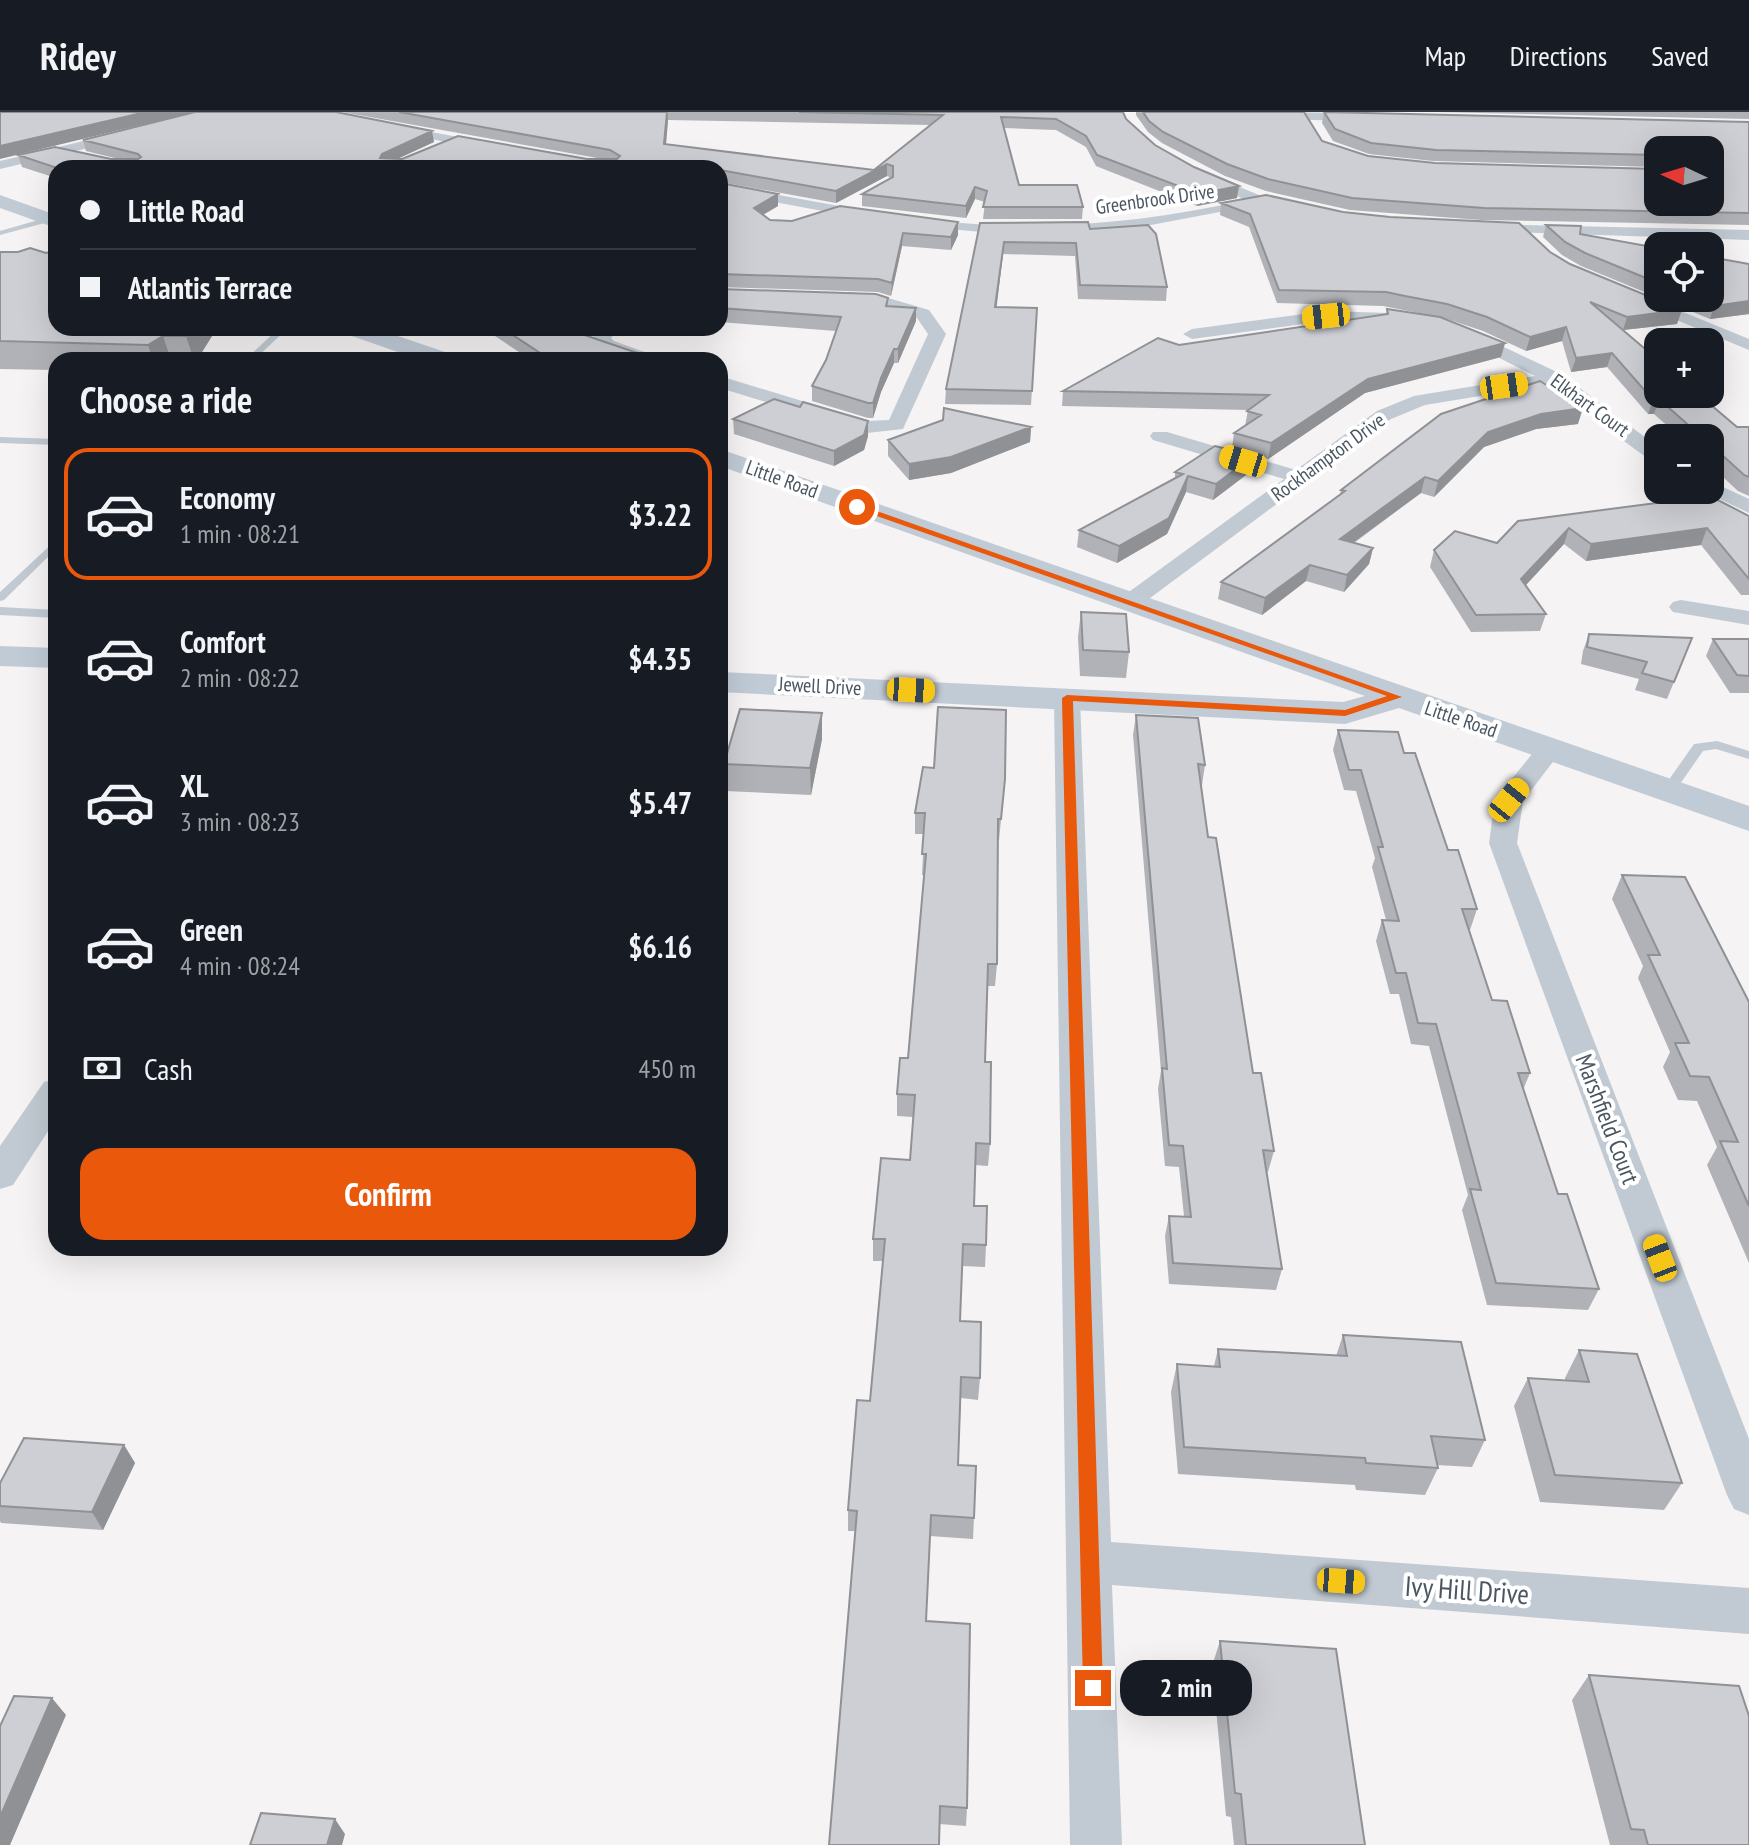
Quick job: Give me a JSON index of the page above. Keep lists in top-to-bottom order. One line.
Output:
{"streets":{"street":["Greenbrook Drive","Elkhart Court","Rockhampton Drive","Little Road","Jewell Drive","Marshfield Court","Ivy Hill Drive"]},"crossings":[["Elkhart Court","Rockhampton Drive"],["Rockhampton Drive","Little Road"],["Little Road","Jewell Drive"],["Little Road","Marshfield Court"]],"north":"left","page":{"header":"Ridey","nav":["Map","Directions","Saved"],"map_buttons":["+","−"],"banner":["Little Road","Atlantis Terrace"],"heading":"Choose a ride","list":[{"name":"Economy","note":"1 min · 08:21","value":"$3.22"},{"name":"Comfort","note":"2 min · 08:22","value":"$4.35"},{"name":"XL","note":"3 min · 08:23","value":"$5.47"},{"name":"Green","note":"4 min · 08:24","value":"$6.16"}],"pay":["Cash","450 m"],"buttons":"Confirm","bubble":"2 min"}}
